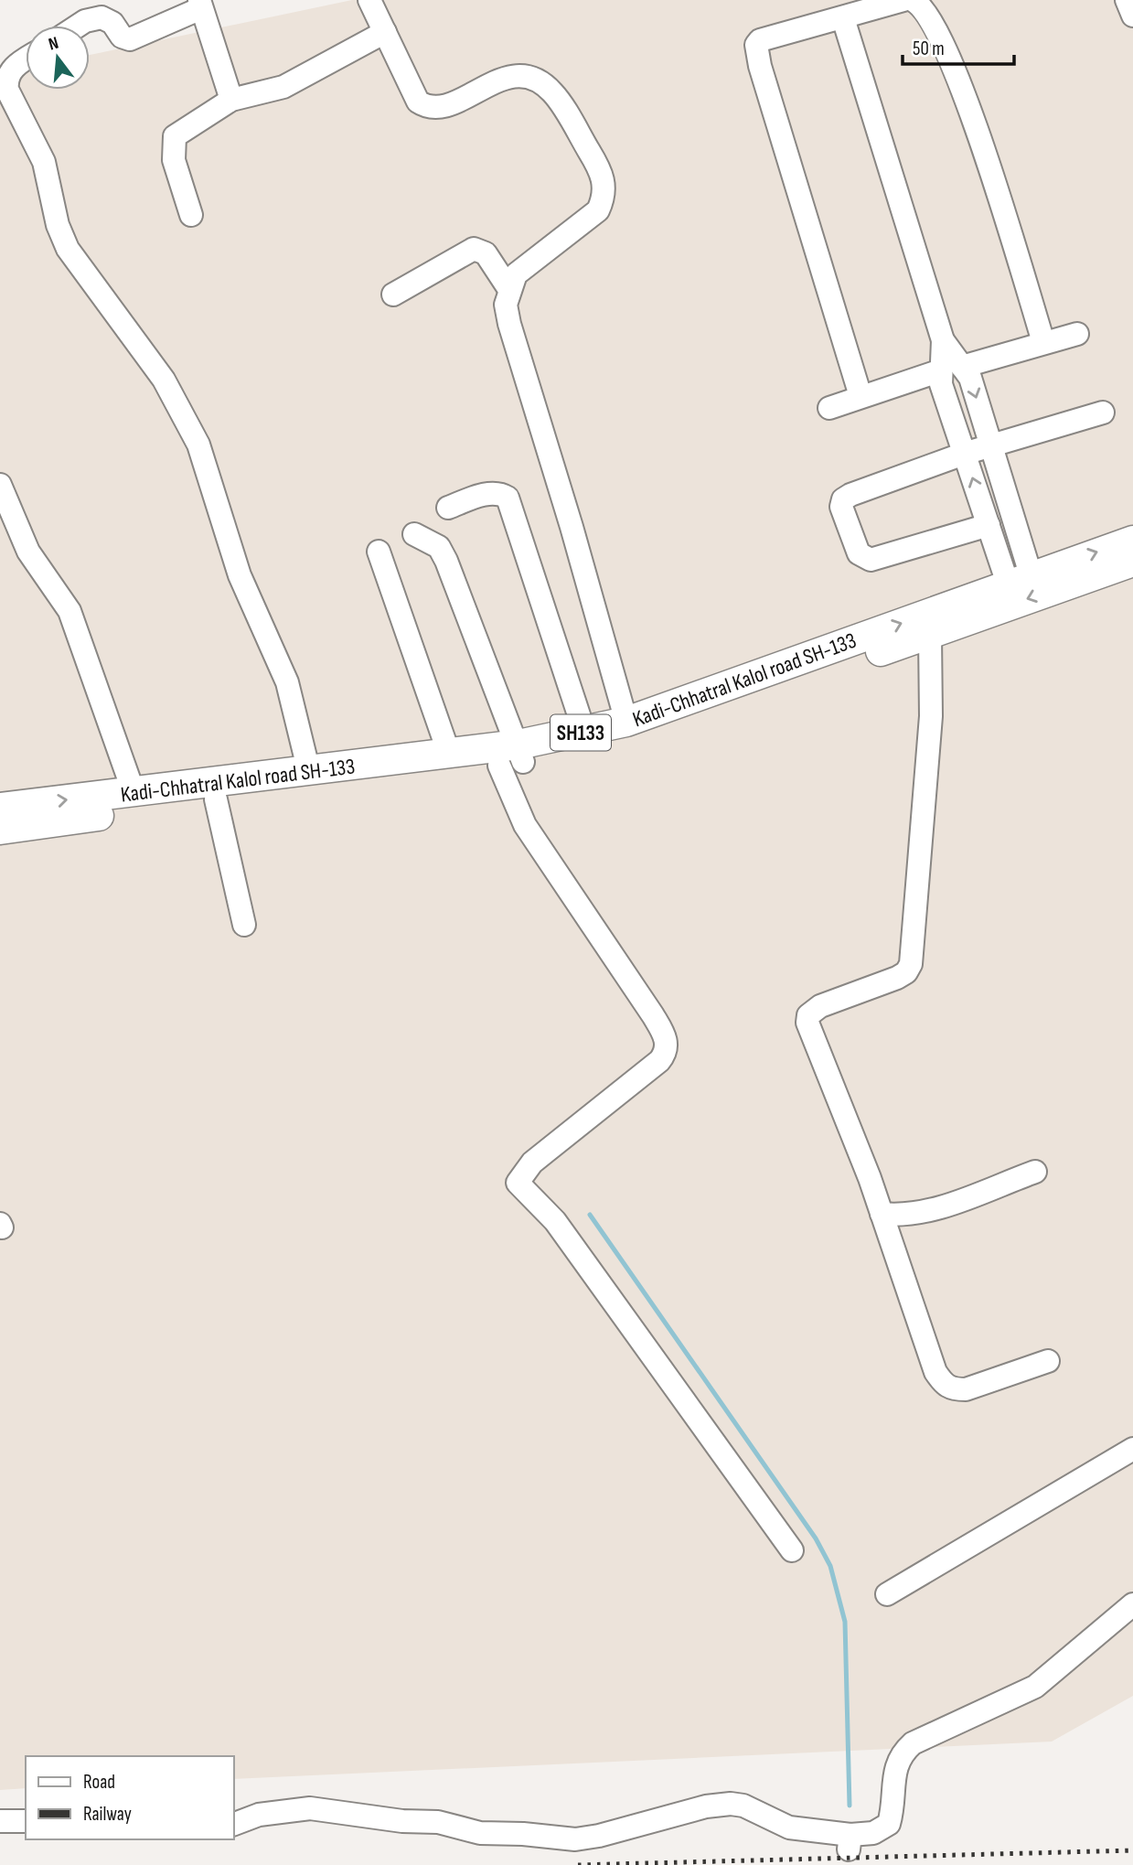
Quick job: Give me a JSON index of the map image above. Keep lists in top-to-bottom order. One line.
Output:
{"streets":{"main road":["Kadi-Chhatral Kalol road SH-133","SH133"]},"legend":["Road","Railway"],"scale_bar":"50 m","north":"top"}
